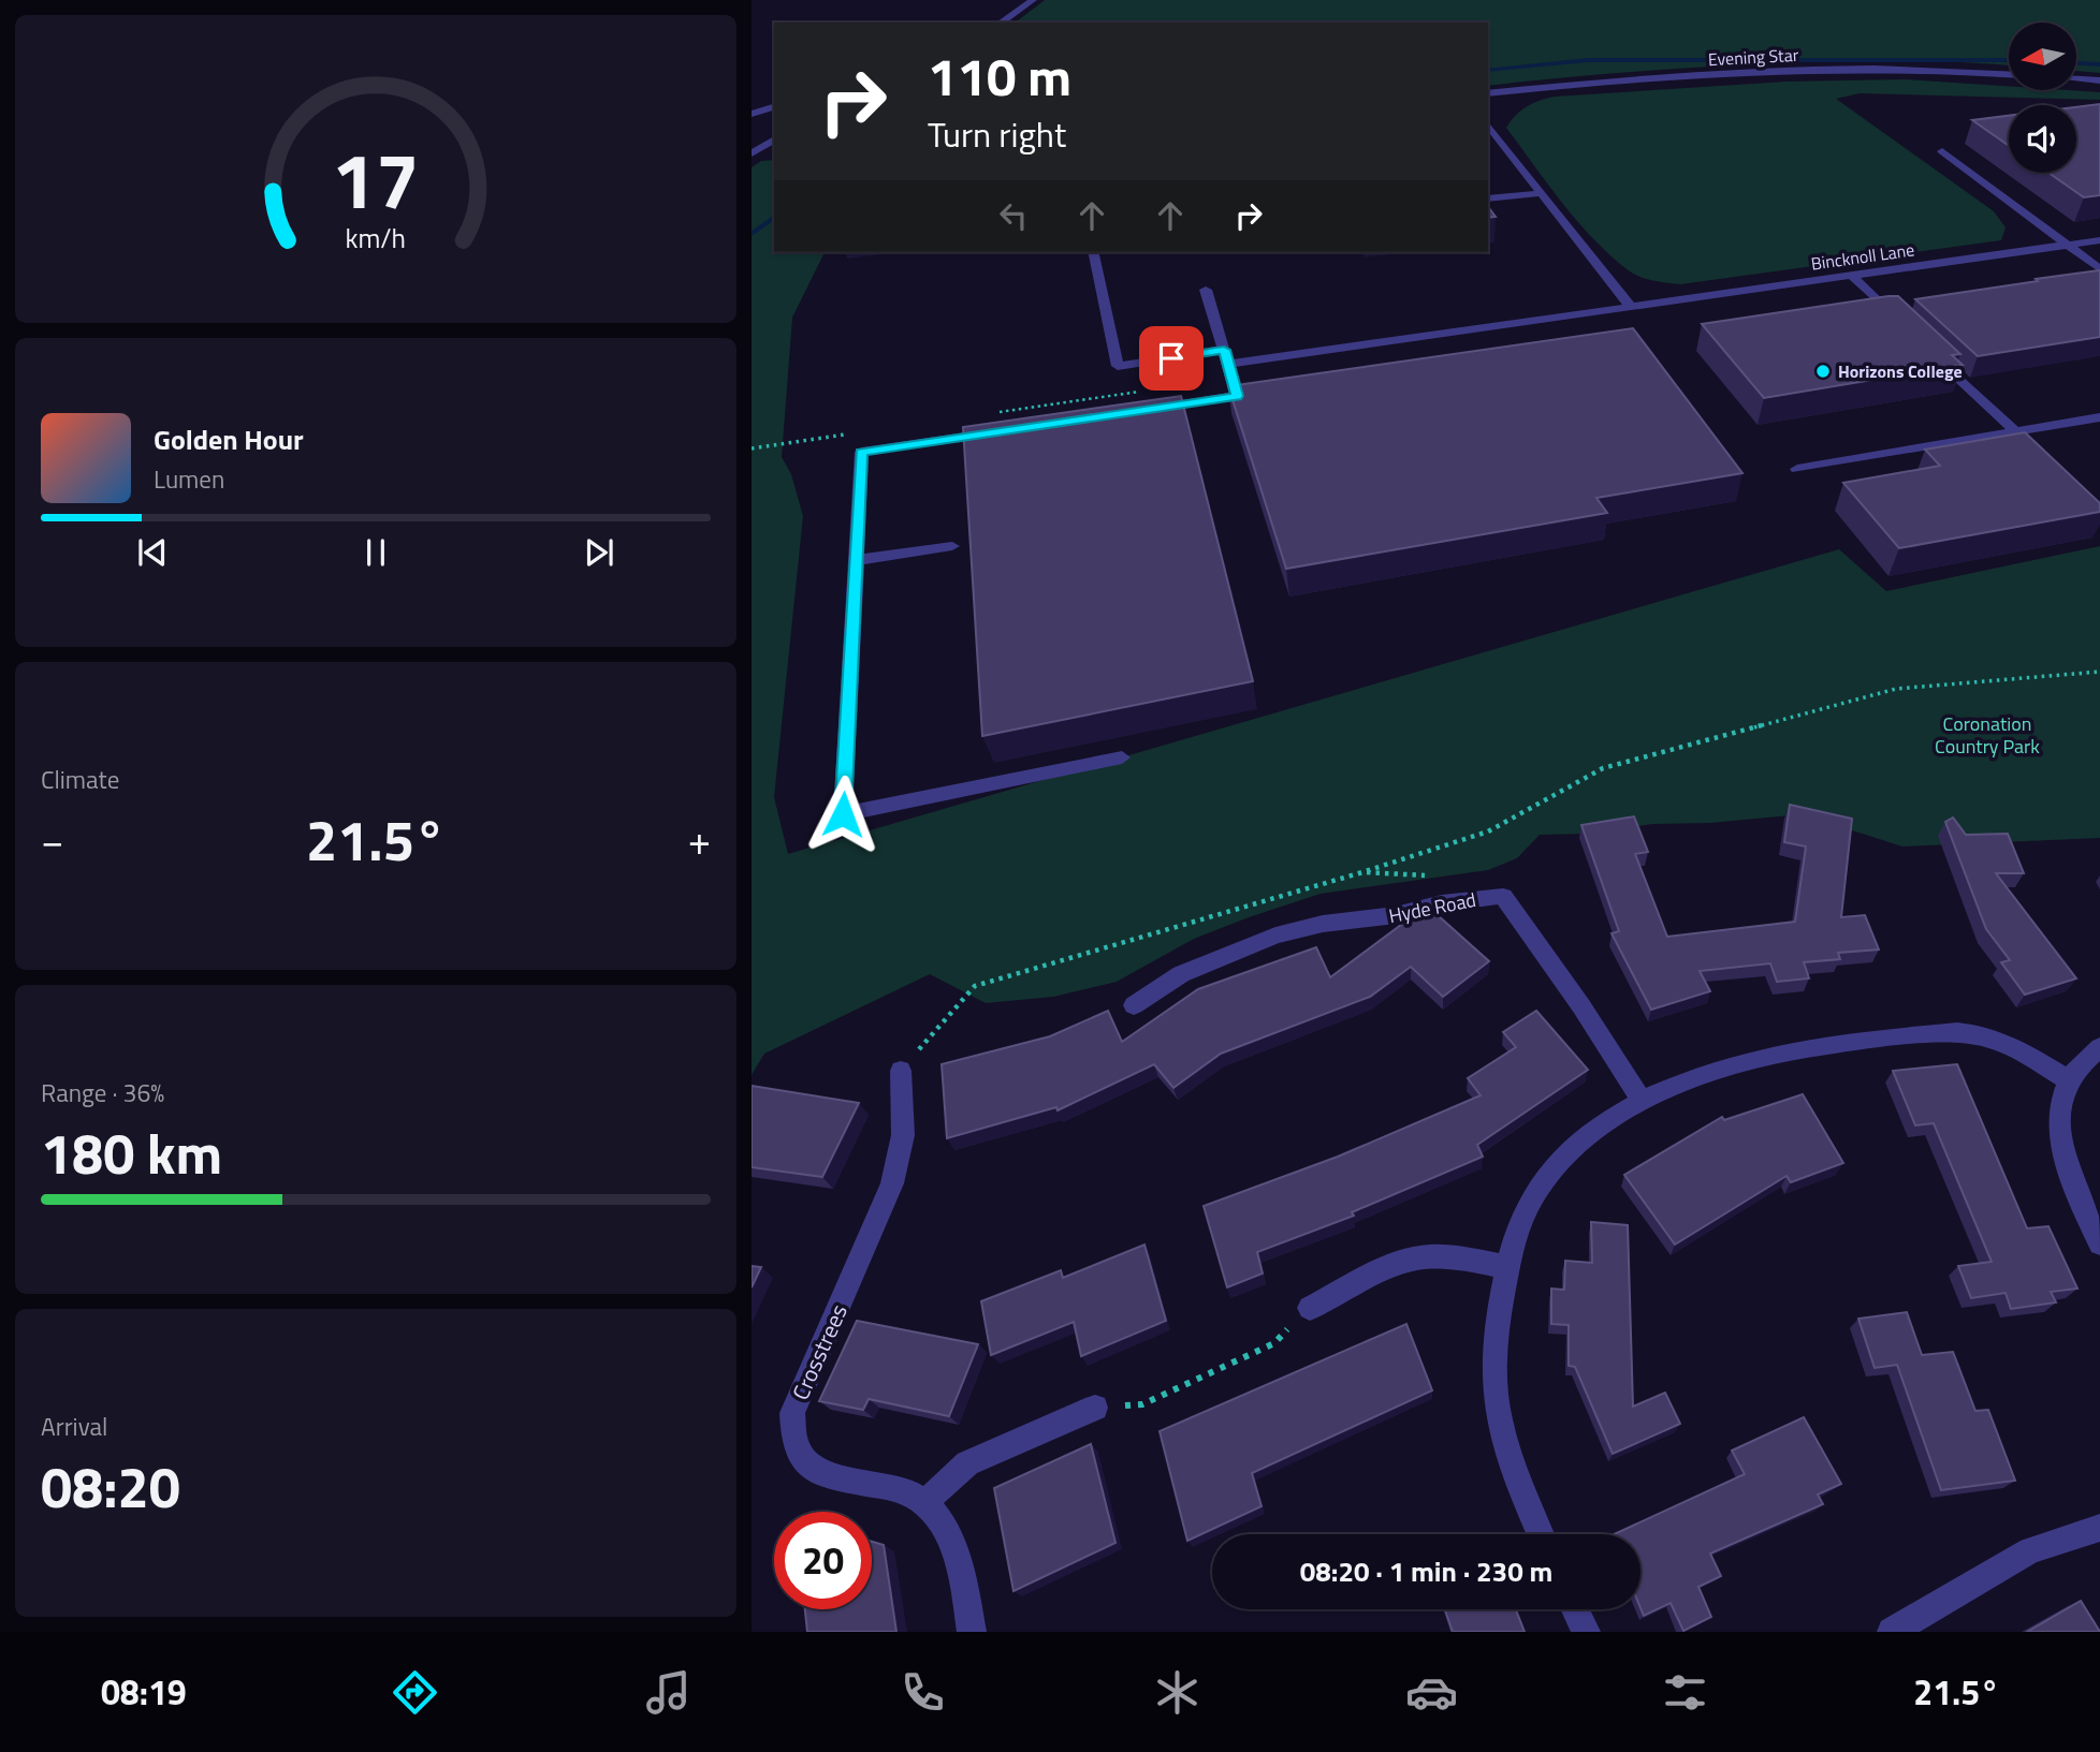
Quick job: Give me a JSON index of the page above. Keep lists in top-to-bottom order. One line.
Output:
{"streets":{"street":["Evening Star","Bincknoll Lane","Hyde Road","Crosstrees"]},"parks":["Coronation Country Park"],"places":["Horizons College"],"north":"left","page":{"turn":["110 m","Turn right"],"song":["Golden Hour","Lumen"],"tile":["Climate",["Range · 36%","180 km"],["Arrival","08:20"]],"heat":["−","21.5°","+"],"limit":"20","trip":"08:20 · 1 min · 230 m","tabs":["08:19","21.5°"],"gauge":["17","km/h"]}}
